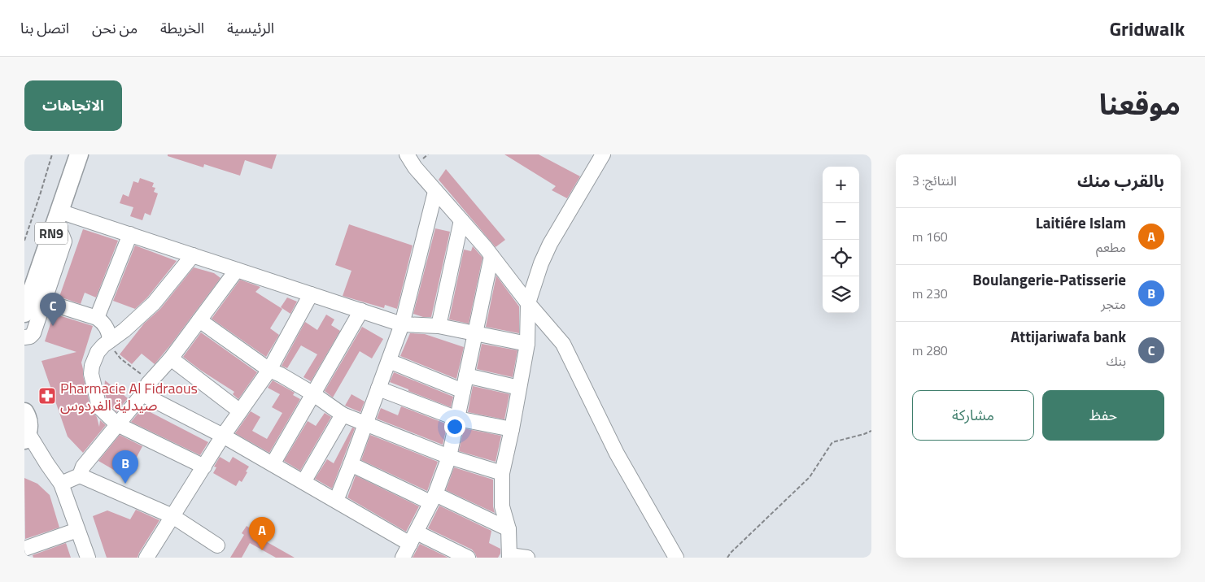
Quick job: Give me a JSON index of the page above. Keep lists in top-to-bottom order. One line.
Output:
{"streets":{"main road":["RN9"]},"places":{"pharmacy":["Pharmacie Al Fidraous صيدلية الفردوس"]},"page":{"header":"Gridwalk","nav":["الرئيسية","الخريطة","من نحن","اتصل بنا"],"title":"موقعنا","buttons":["الاتجاهات",["حفظ","مشاركة"]],"heading":["بالقرب منك","النتائج: 3"],"map_buttons":["+","−"],"list":[{"mark":"A","name":"Laitiére Islam","note":"مطعم","value":"160 m"},{"mark":"B","name":"Boulangerie-Patisserie","note":"متجر","value":"230 m"},{"mark":"C","name":"Attijariwafa bank","note":"بنك","value":"280 m"}],"pins":["C","B","A"]}}
